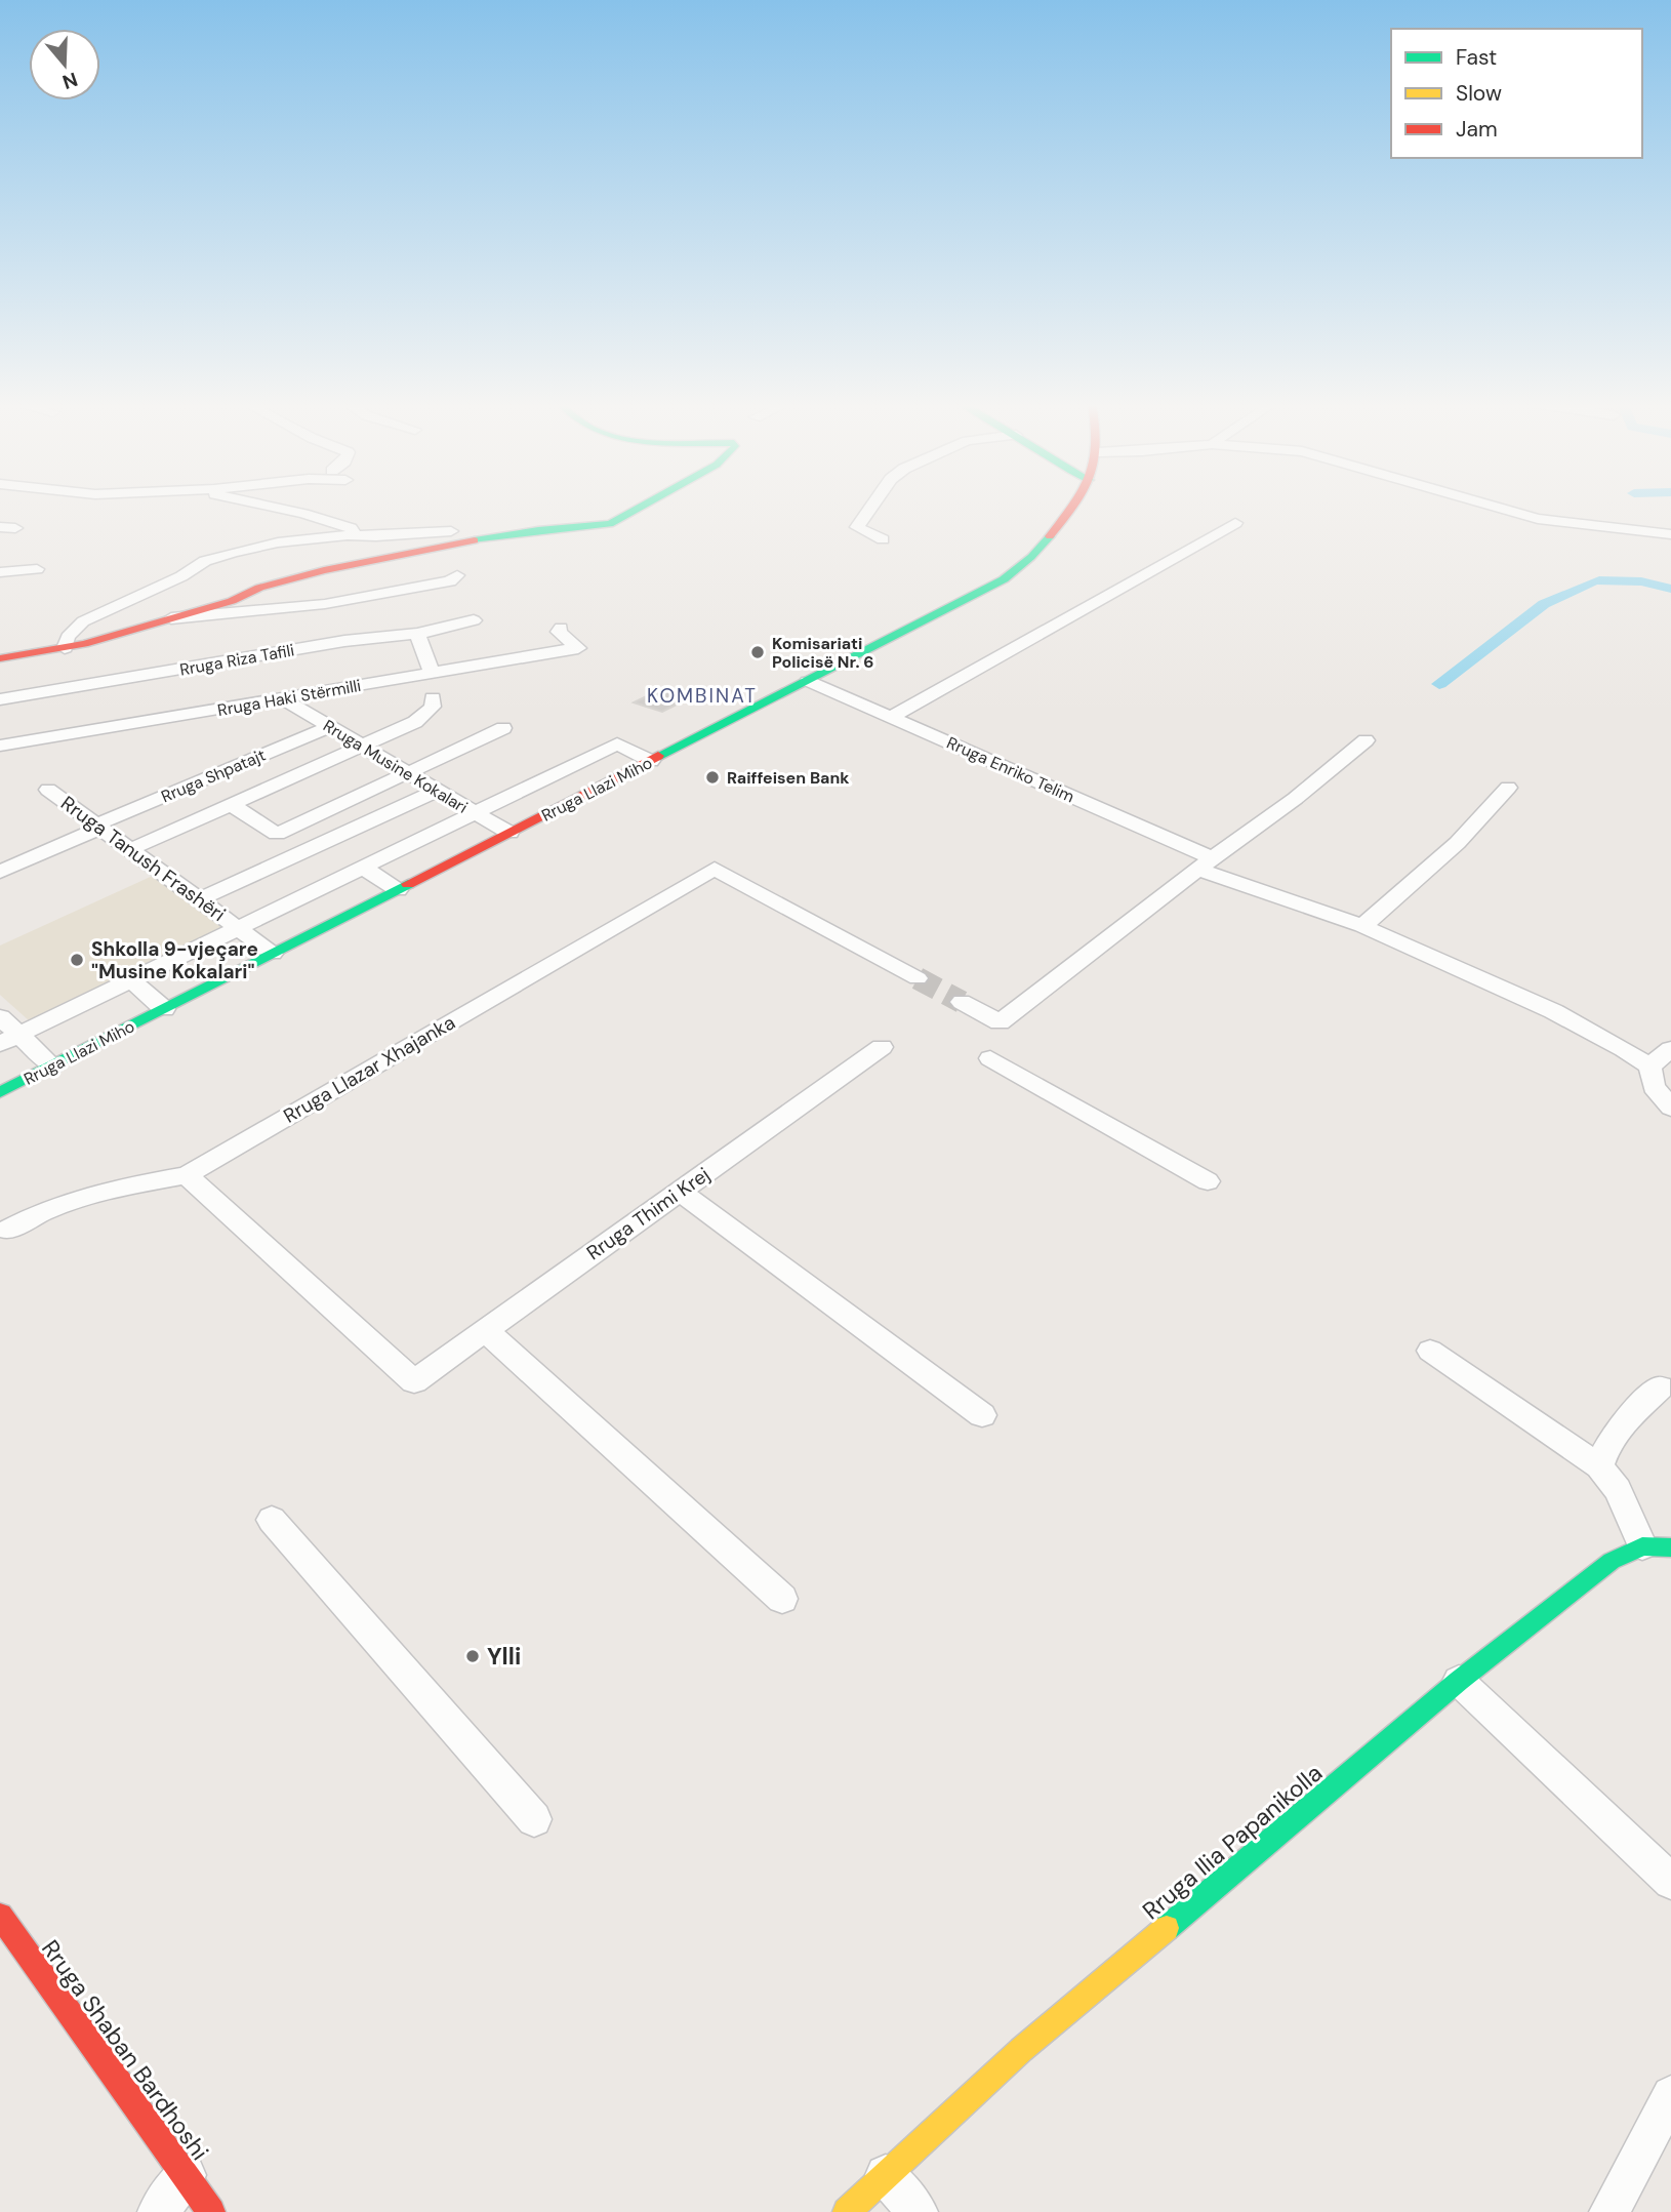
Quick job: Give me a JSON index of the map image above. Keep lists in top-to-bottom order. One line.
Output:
{"streets":{"street":["Rruga Riza Tafili","Rruga Haki Stërmilli","Rruga Musine Kokalari","Rruga Enriko Telim","Rruga Shpatajt","Rruga Llazi Miho","Rruga Tanush Frashëri","Rruga Llazar Xhajanka","Rruga Thimi Krej","Rruga Ilia Papanikolla","Rruga Shaban Bardhoshi"]},"crossings":[["Rruga Haki Stërmilli","Rruga Musine Kokalari"],["Rruga Musine Kokalari","Rruga Shpatajt"],["Rruga Musine Kokalari","Rruga Llazi Miho"],["Rruga Enriko Telim","Rruga Llazi Miho"],["Rruga Shpatajt","Rruga Tanush Frashëri"],["Rruga Llazi Miho","Rruga Tanush Frashëri"],["Rruga Llazar Xhajanka","Rruga Thimi Krej"]],"districts":["KOMBINAT"],"places":["Komisariati Policisë Nr. 6","Raiffeisen Bank","Shkolla 9-vjeçare \"Musine Kokalari\"","Ylli"],"legend":["Fast","Slow","Jam"],"north":"bottom"}
